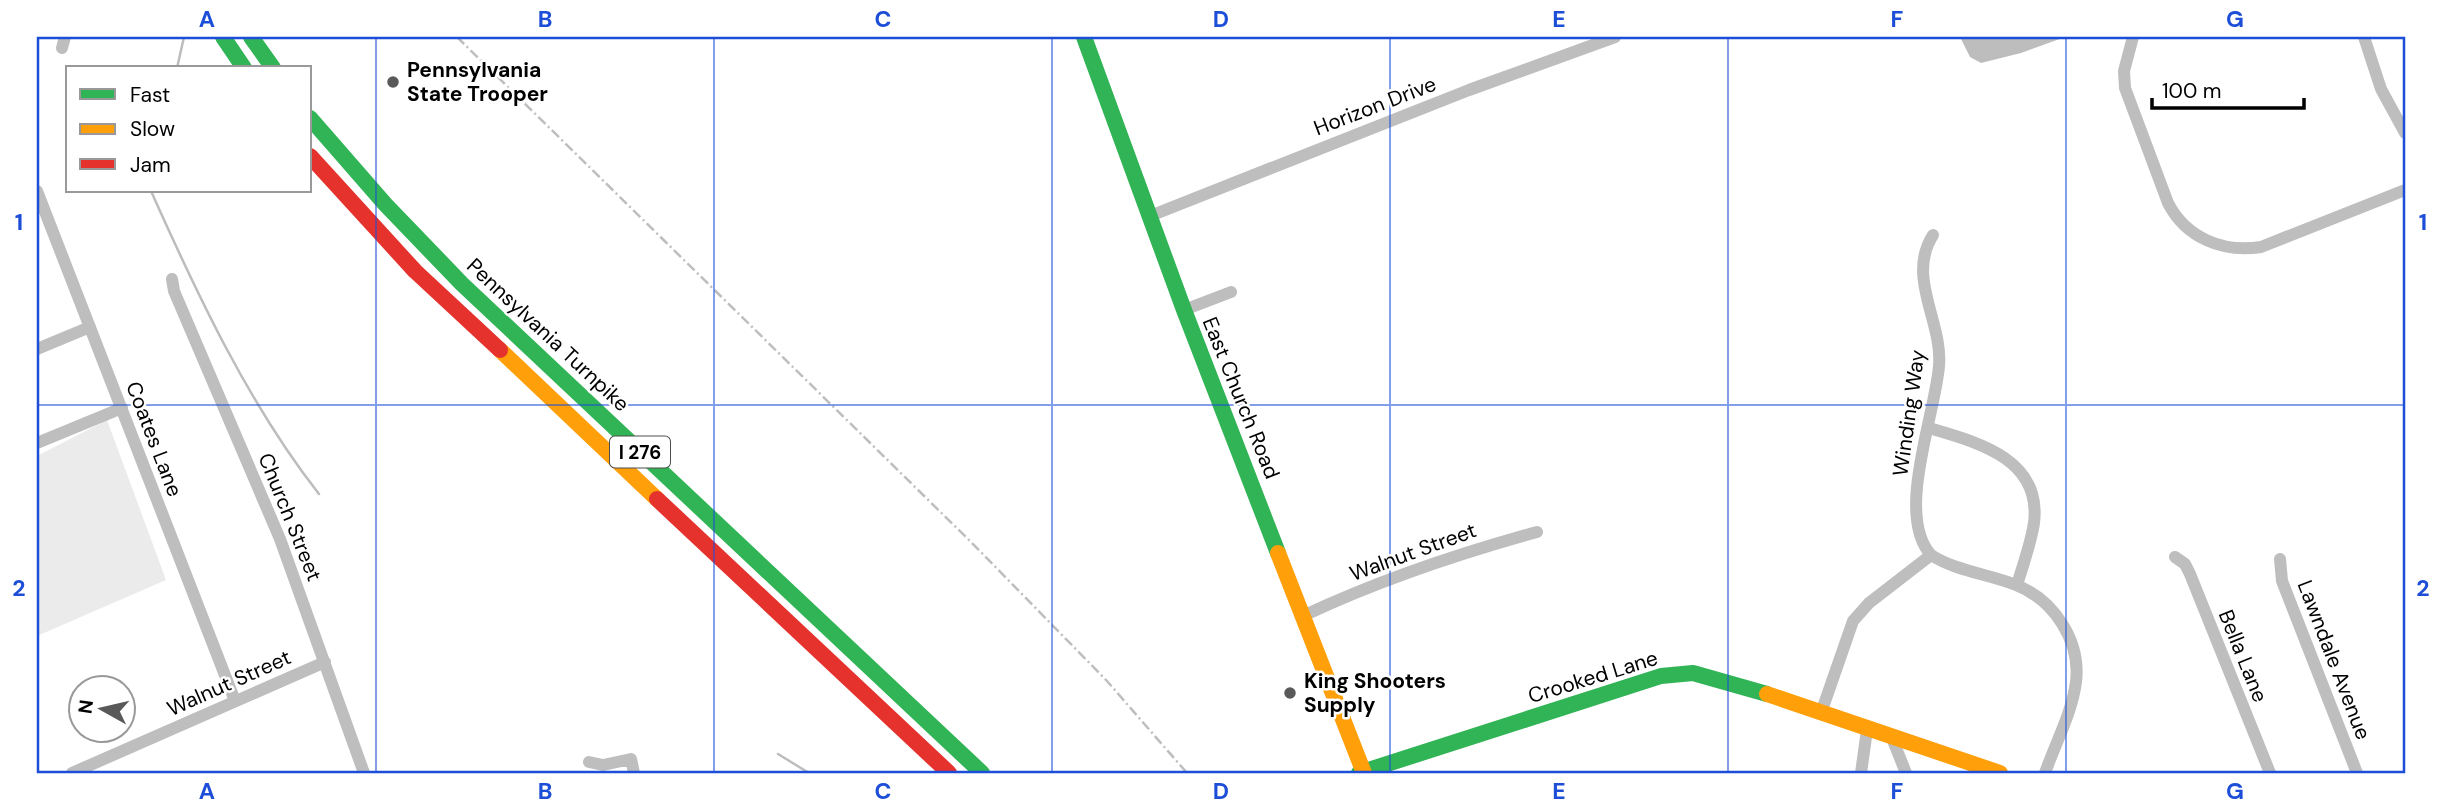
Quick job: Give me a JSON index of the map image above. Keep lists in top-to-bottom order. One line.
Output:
{"streets":{"main road":["Pennsylvania Turnpike","East Church Road","I 276","Crooked Lane"],"street":["Horizon Drive","Winding Way","Coates Lane","Church Street","Walnut Street","Bella Lane","Lawndale Avenue"]},"crossings":[["Horizon Drive","East Church Road"],["East Church Road","Walnut Street"],["East Church Road","Crooked Lane"],["Coates Lane","Walnut Street"],["Church Street","Walnut Street"]],"places":["Pennsylvania State Trooper","King Shooters Supply"],"legend":["Fast","Slow","Jam"],"scale_bar":"100 m","north":"left","grid":{"columns":["A","B","C","D","E","F","G"],"rows":["1","2"]}}
